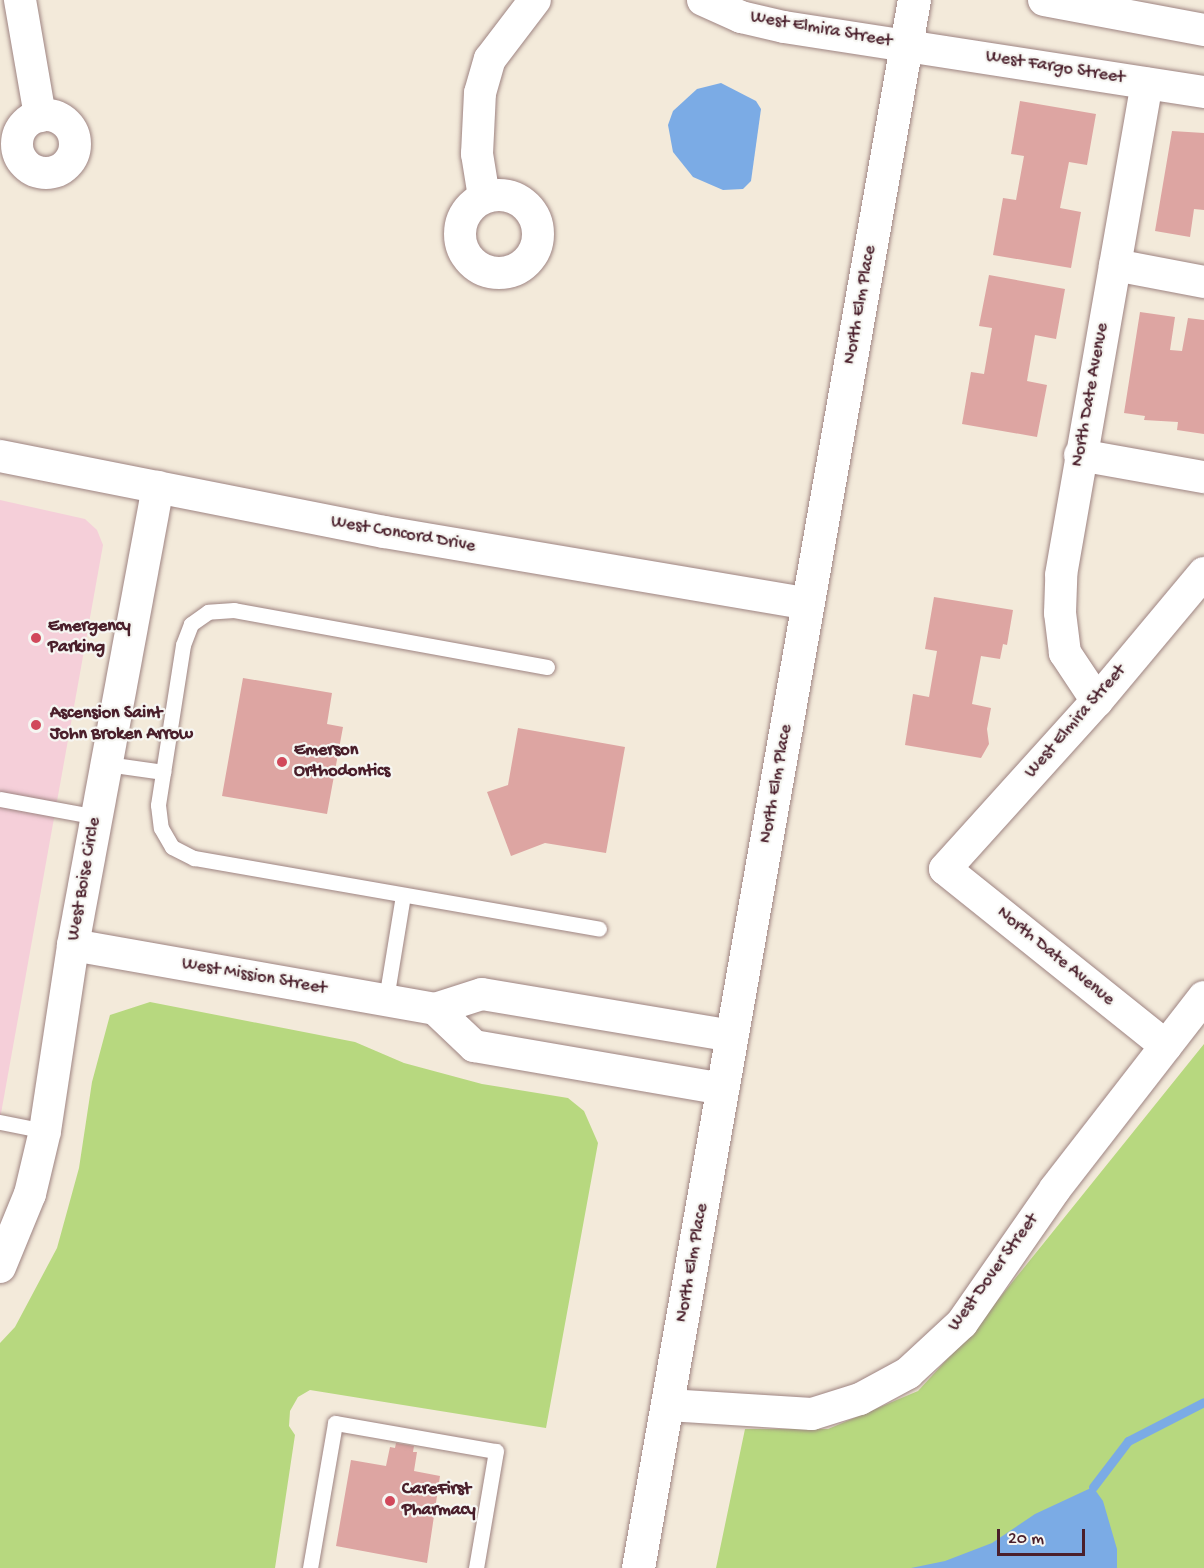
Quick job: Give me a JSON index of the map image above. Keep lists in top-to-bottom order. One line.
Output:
{"streets":{"main road":["North Elm Place"],"street":["West Elmira Street","West Fargo Street","North Date Avenue","West Concord Drive","West Boise Circle","West Mission Street","West Dover Street"]},"crossings":[["West Elmira Street","West Fargo Street"],["West Elmira Street","North Elm Place"],["West Elmira Street","North Date Avenue"],["West Fargo Street","North Elm Place"],["West Fargo Street","North Date Avenue"],["North Elm Place","West Concord Drive"],["North Elm Place","West Mission Street"],["North Elm Place","West Dover Street"],["North Date Avenue","West Dover Street"],["West Concord Drive","West Boise Circle"],["West Boise Circle","West Mission Street"]],"places":["Emergency Parking","Ascension Saint John Broken Arrow","Emerson Orthodontics","CareFirst Pharmacy"],"scale_bar":"20 m"}
